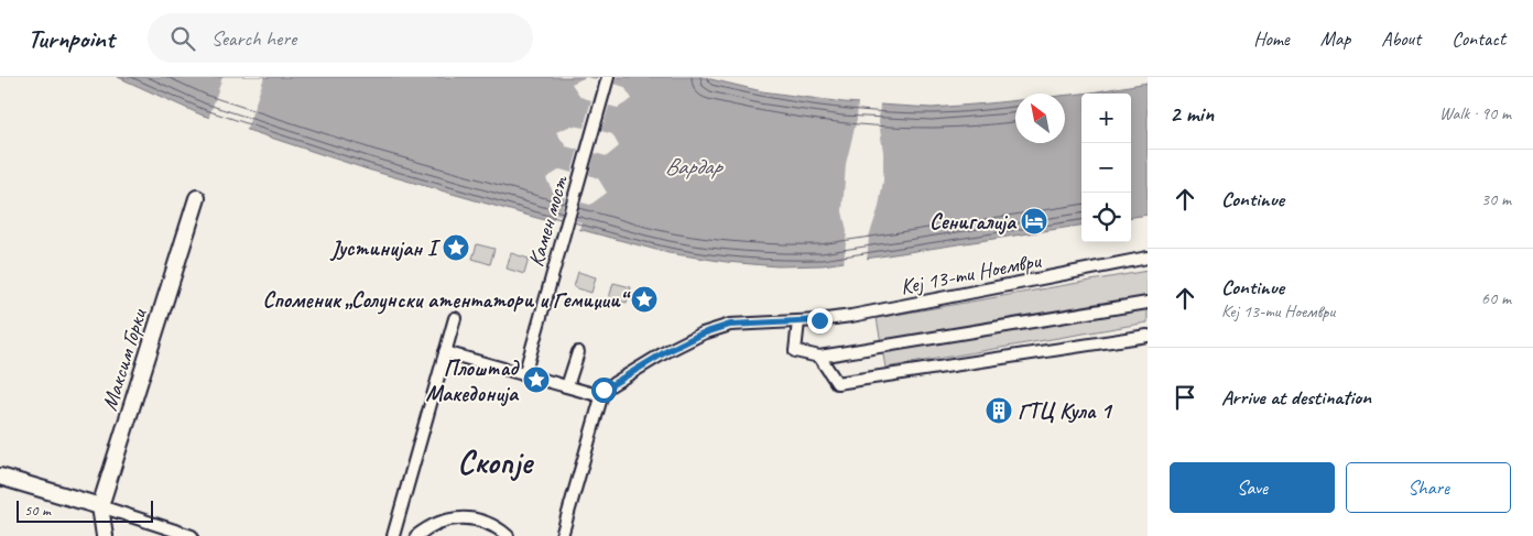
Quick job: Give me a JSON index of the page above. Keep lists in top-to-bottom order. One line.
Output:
{"streets":{"street":["Камен мост","Кеј 13-ти Ноември","Максим Горки"]},"districts":["Скопје"],"water":["Вардар"],"places":{"hotel":["Сенигалија"],"place":["Јустинијан I","Споменик „Солунски атентатори и Гемиџии“","Плоштад Македонија"],"building":["ГТЦ Кула 1"]},"scale_bar":"50 m","north":"top left","page":{"header":"Turnpoint","search":"Search here","nav":["Home","Map","About","Contact"],"heading":["2 min","Walk · 90 m"],"map_buttons":["+","−"],"list":[["Continue","30 m"],["Continue","Кеј 13-ти Ноември","60 m"],"Arrive at destination"],"buttons":["Save","Share"],"scale":"50 m"}}
